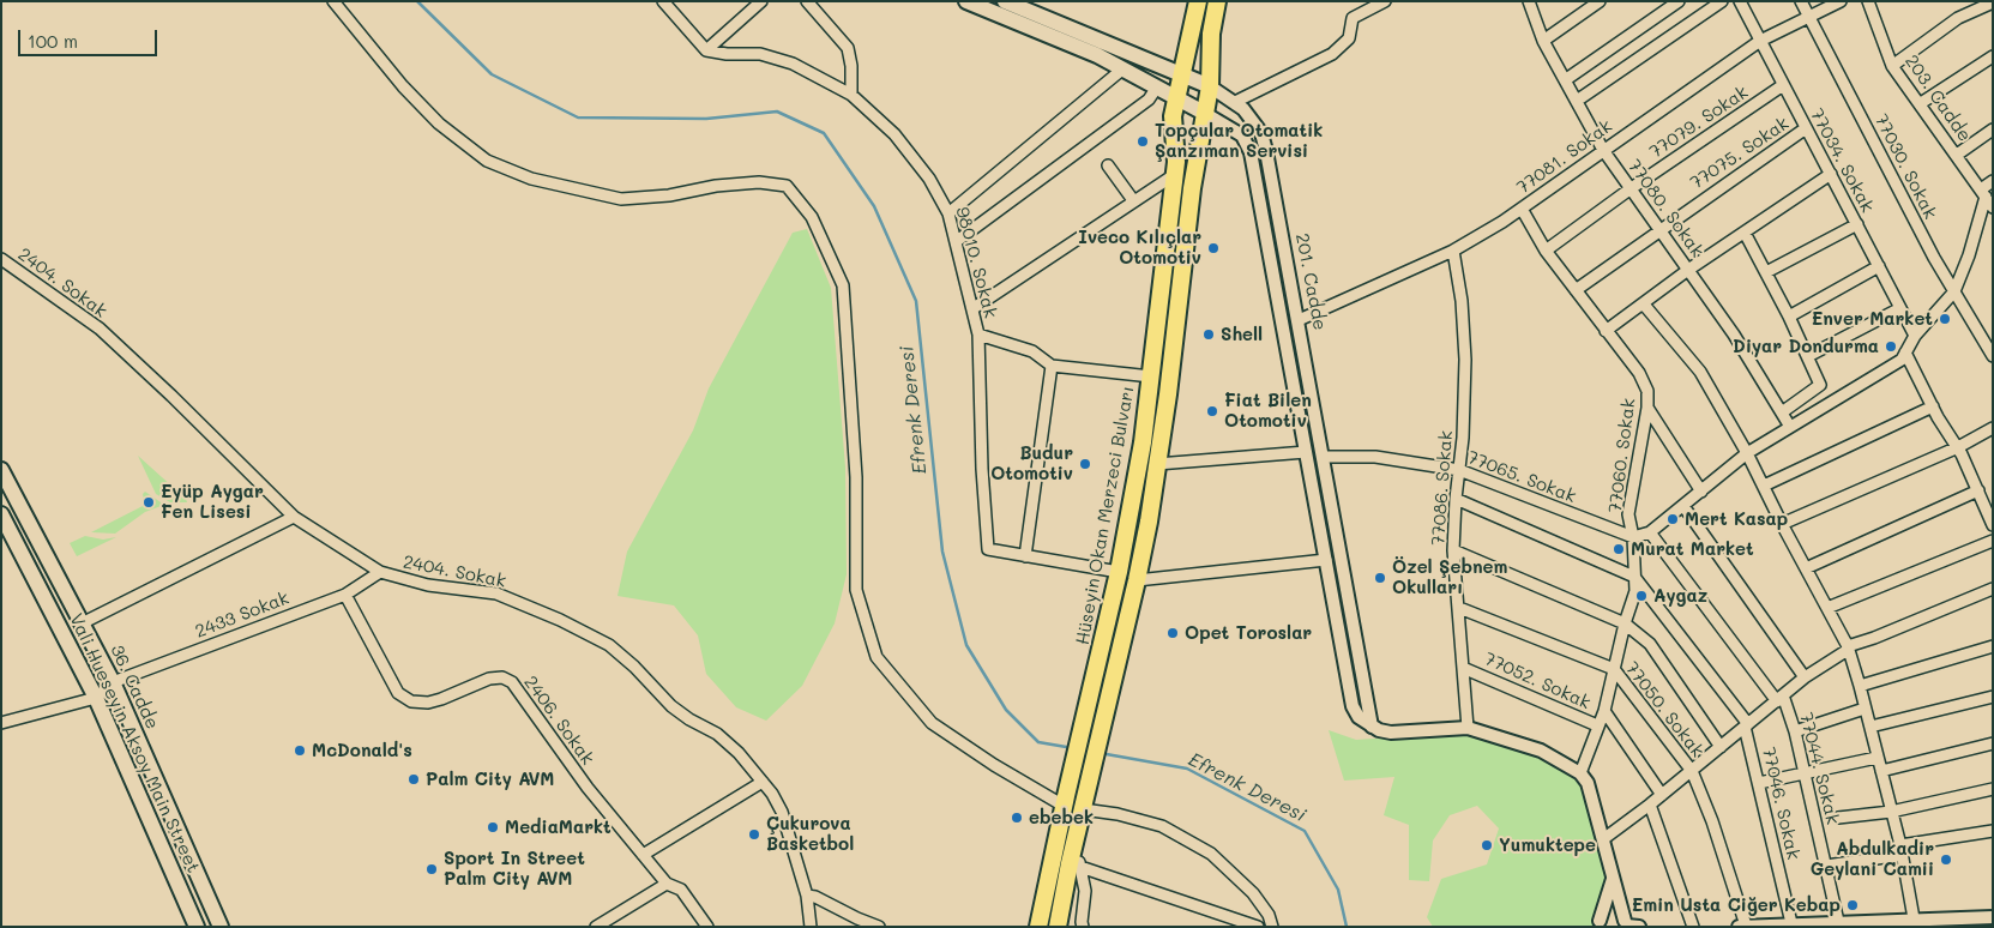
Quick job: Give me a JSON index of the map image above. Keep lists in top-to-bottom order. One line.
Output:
{"streets":{"main road":["201. Cadde","Hüseyin Okan Merzeci Bulvarı","36. Cadde","Vali Hueseyin Aksoy Main Street"],"street":["203. Cadde","77079. Sokak","77075. Sokak","77081. Sokak","77034. Sokak","77030. Sokak","77080. Sokak","98010. Sokak","2404. Sokak","77060. Sokak","77065. Sokak","77086. Sokak","2433 Sokak","77052. Sokak","77050. Sokak","2406. Sokak","77044. Sokak","77046. Sokak"]},"crossings":[["77079. Sokak","77034. Sokak"],["77079. Sokak","77080. Sokak"],["77079. Sokak","77060. Sokak"],["77075. Sokak","77034. Sokak"],["77075. Sokak","77080. Sokak"],["77075. Sokak","77060. Sokak"],["77081. Sokak","77034. Sokak"],["77081. Sokak","77030. Sokak"],["77081. Sokak","77080. Sokak"],["77081. Sokak","201. Cadde"],["77081. Sokak","77060. Sokak"],["77081. Sokak","77086. Sokak"],["201. Cadde","77065. Sokak"],["201. Cadde","Hüseyin Okan Merzeci Bulvarı"],["2404. Sokak","2433 Sokak"],["77060. Sokak","77065. Sokak"],["77060. Sokak","77052. Sokak"],["77060. Sokak","77050. Sokak"],["77065. Sokak","77086. Sokak"],["77086. Sokak","77052. Sokak"],["77086. Sokak","77050. Sokak"],["2433 Sokak","36. Cadde"],["2433 Sokak","2406. Sokak"]],"water":["Efrenk Deresi"],"places":["Topçular Otomatik Şanzıman Servisi","Iveco Kılıçlar Otomotiv","Enver Market","Shell","Diyar Dondurma","Fiat Bilen Otomotiv","Budur Otomotiv","Eyüp Aygar Fen Lisesi","Mert Kasap","Murat Market","Özel Şebnem Okulları","Aygaz","Opet Toroslar","McDonald's","Palm City AVM","ebebek","MediaMarkt","Çukurova Basketbol","Yumuktepe","Abdulkadir Geylani Camii","Sport In Street Palm City AVM","Emin Usta Ciğer Kebap"],"scale_bar":"100 m"}
